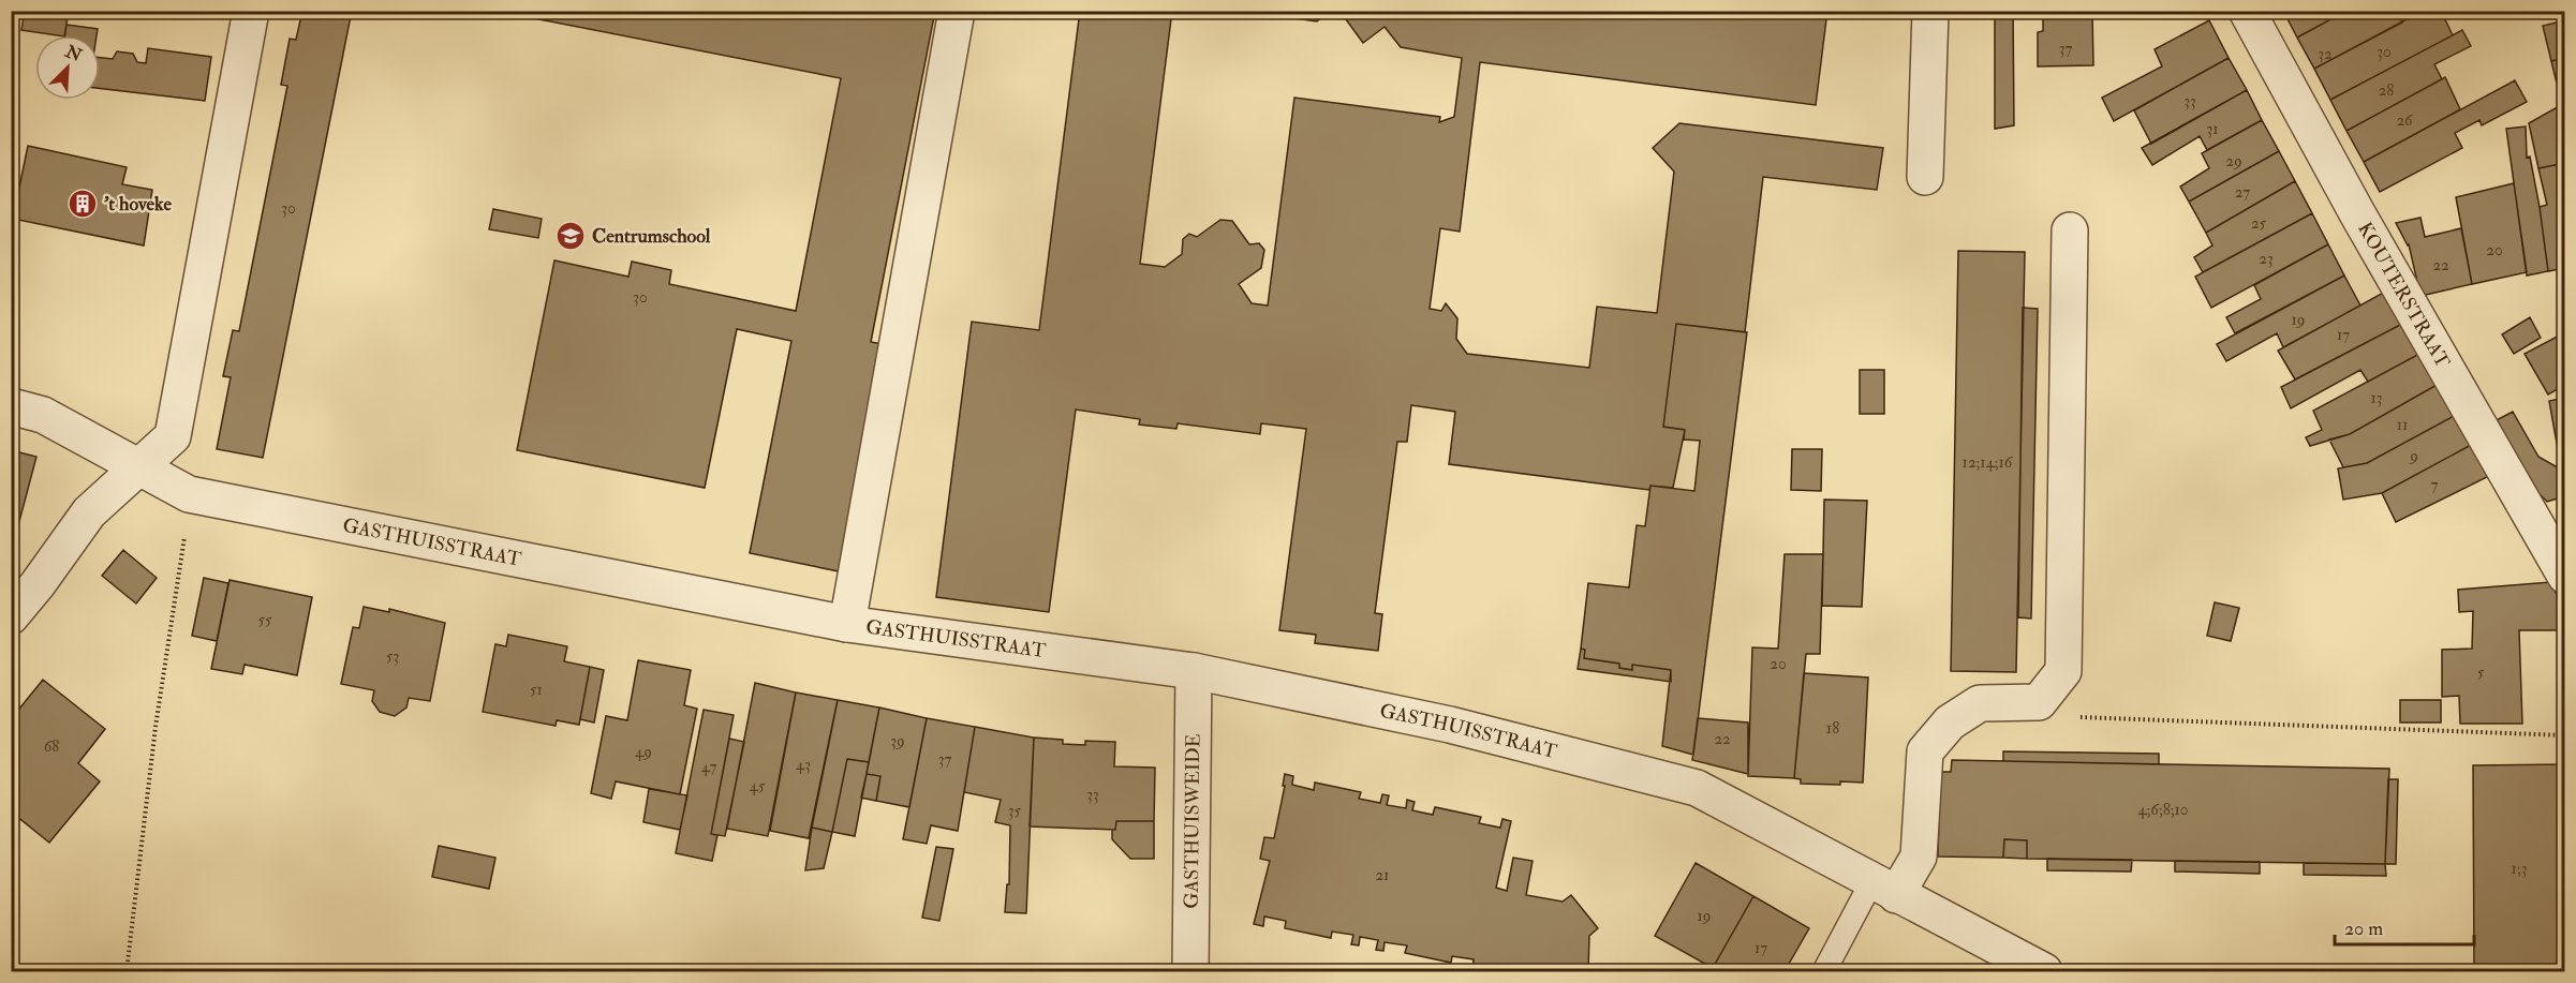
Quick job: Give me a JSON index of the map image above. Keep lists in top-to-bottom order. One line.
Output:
{"streets":{"street":["KOUTERSTRAAT","GASTHUISSTRAAT","GASTHUISWEIDE"]},"crossings":[["GASTHUISSTRAAT","GASTHUISWEIDE"]],"places":{"building":["'t hoveke"],"school or university":["Centrumschool"]},"house_numbers":["37","30","32","28","33","26","31","29","27","30","25","20","23","22","30","19","17","13","11","9","12;14;16","7","55","53","20","5","51","18","22","39","68","49","37","43","47","45","33","4;6;8;10","35","1;3","21","19","17"],"scale_bar":"20 m","north":"top right"}
